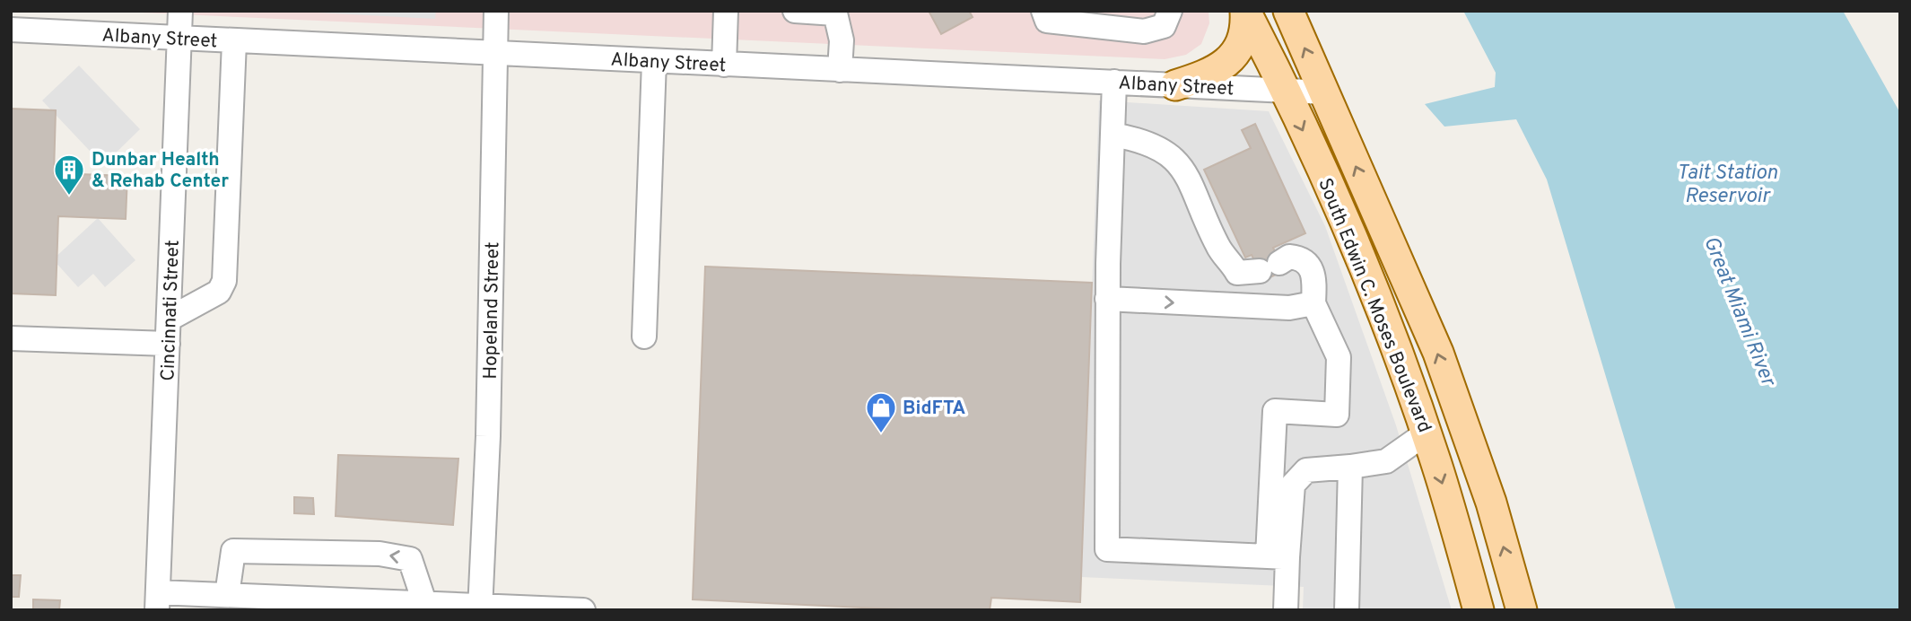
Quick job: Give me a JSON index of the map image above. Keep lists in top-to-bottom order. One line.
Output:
{"streets":{"main road":["South Edwin C. Moses Boulevard"],"street":["Albany Street","Cincinnati Street","Hopeland Street"]},"crossings":[["Albany Street","South Edwin C. Moses Boulevard"],["Albany Street","Cincinnati Street"],["Albany Street","Hopeland Street"]],"water":["Tait Station Reservoir","Great Miami River"],"places":{"building":["Dunbar Health & Rehab Center"],"shop":["BidFTA"]}}
